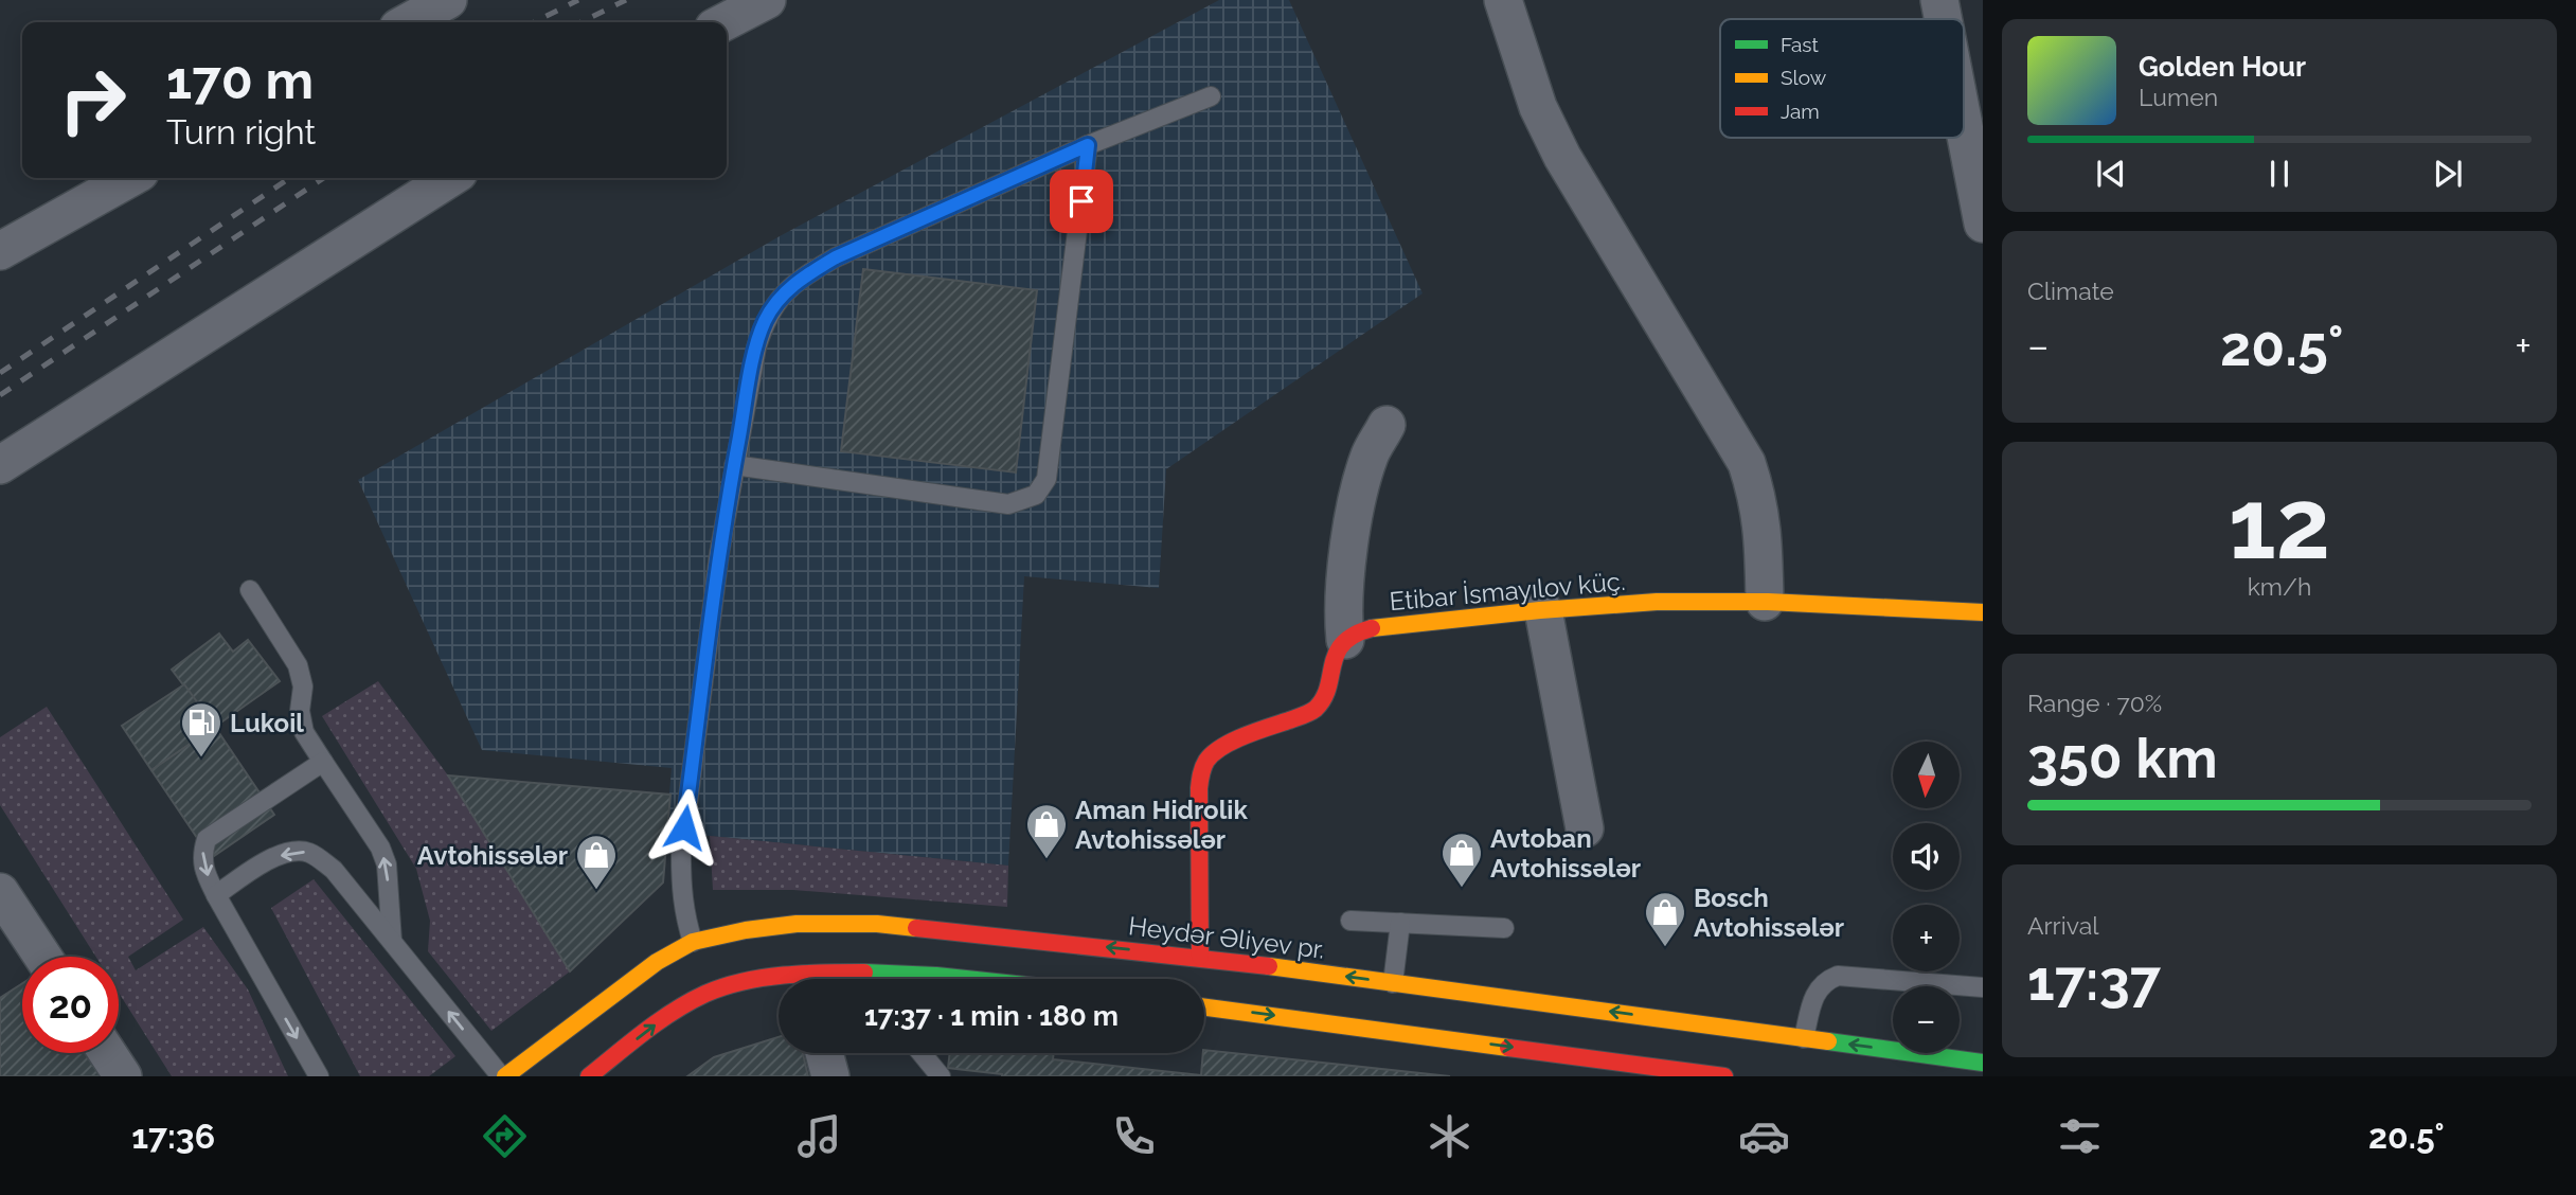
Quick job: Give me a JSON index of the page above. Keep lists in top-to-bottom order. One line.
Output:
{"streets":{"main road":["Etibar İsmayılov küç.","Heydər Əliyev pr."]},"places":{"fuel station":["Lukoil"],"shop":["Aman Hidrolik Avtohissələr","Avtoban Avtohissələr","Avtohissələr","Bosch Avtohissələr"]},"legend":["Fast","Slow","Jam"],"north":"bottom","page":{"turn":["170 m","Turn right"],"song":["Golden Hour","Lumen"],"tile":["Climate",["12","km/h"],["Range · 70%","350 km"],["Arrival","17:37"]],"heat":["−","20.5°","+"],"map_buttons":["+","−"],"limit":"20","trip":"17:37 · 1 min · 180 m","tabs":["17:36","20.5°"]}}
